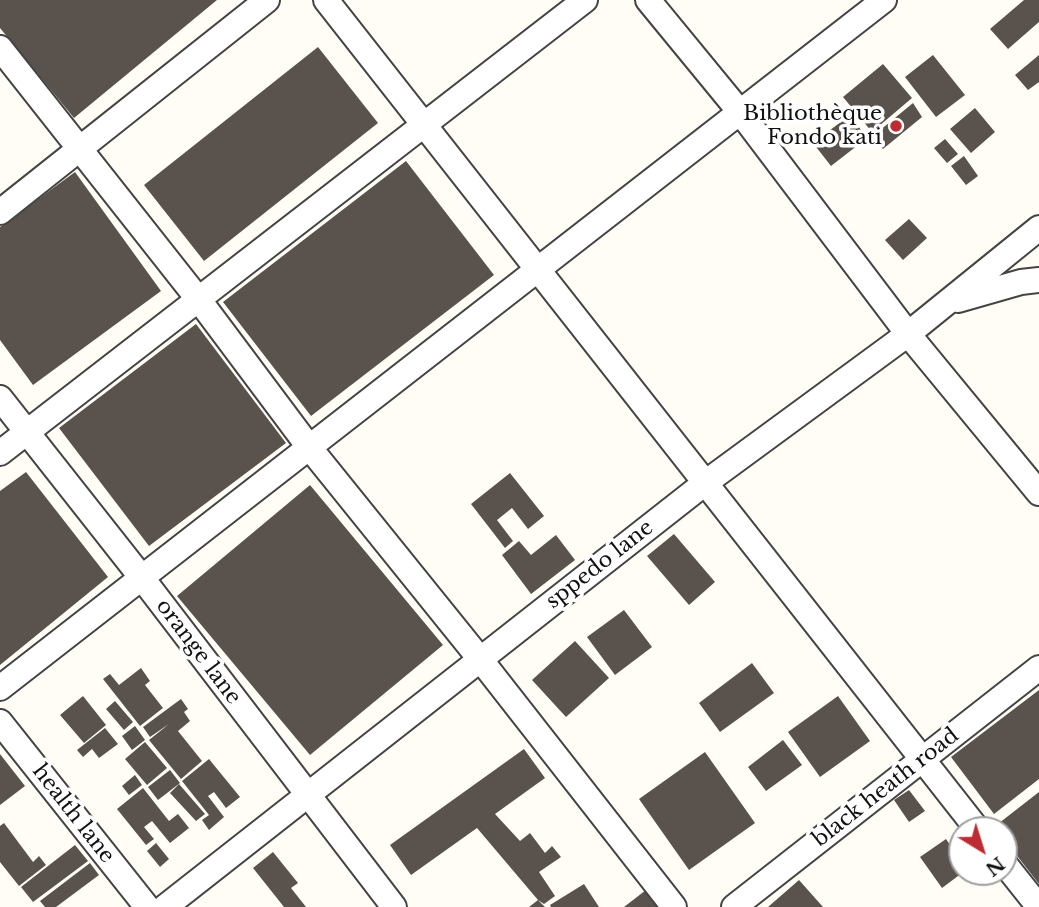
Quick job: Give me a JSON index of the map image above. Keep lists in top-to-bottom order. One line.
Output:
{"streets":{"street":["sppedo lane","orange lane","black heath road","health lane"]},"crossings":[["sppedo lane","orange lane"]],"places":["Bibliothèque Fondo kati"],"north":"bottom right"}
